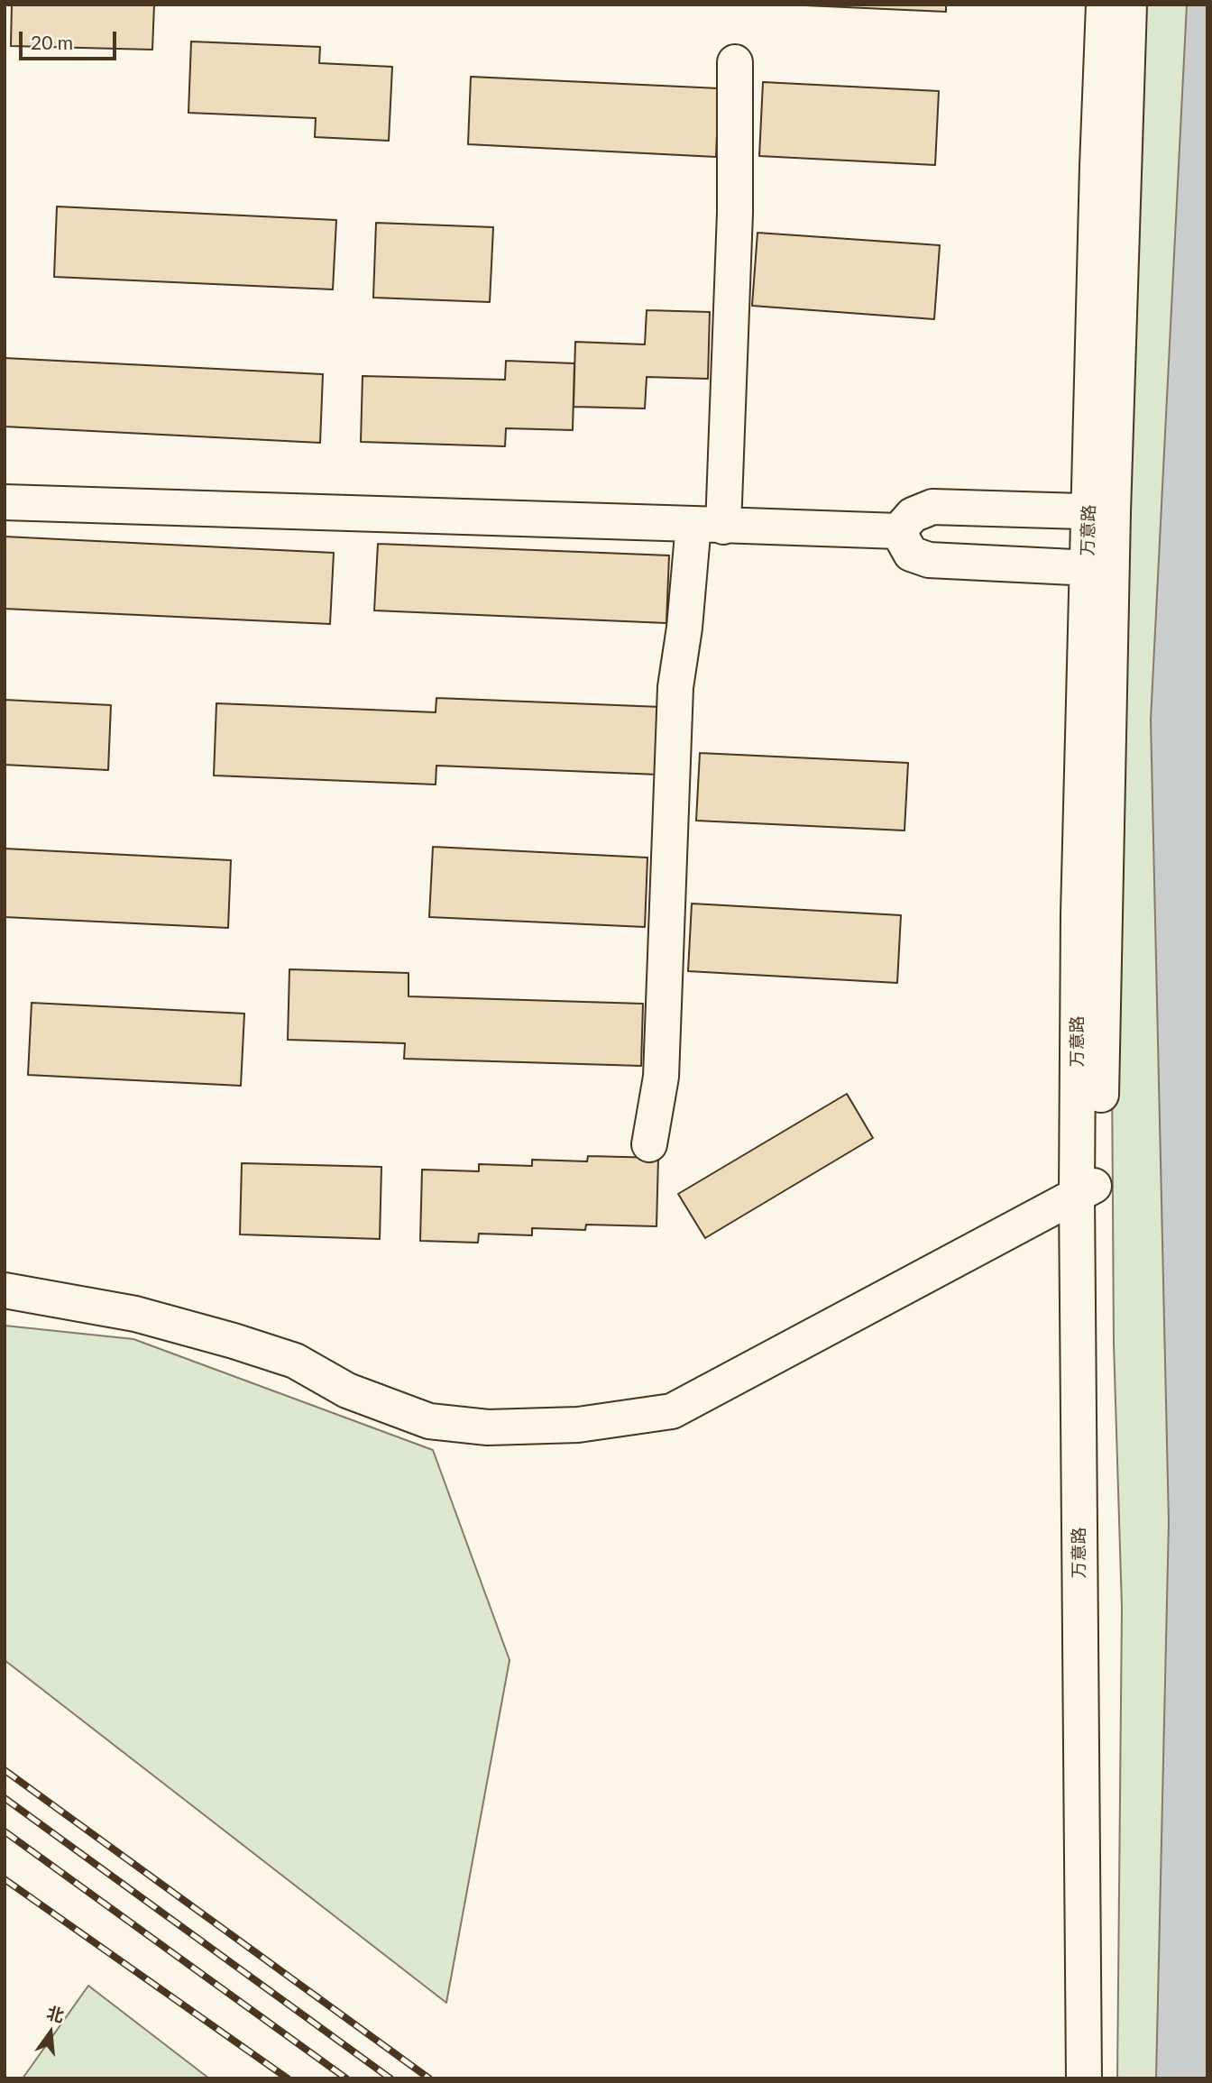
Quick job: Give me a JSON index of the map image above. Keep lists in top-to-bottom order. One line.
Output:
{"streets":{"street":["万意路"]},"scale_bar":"20 m","north":"top"}
